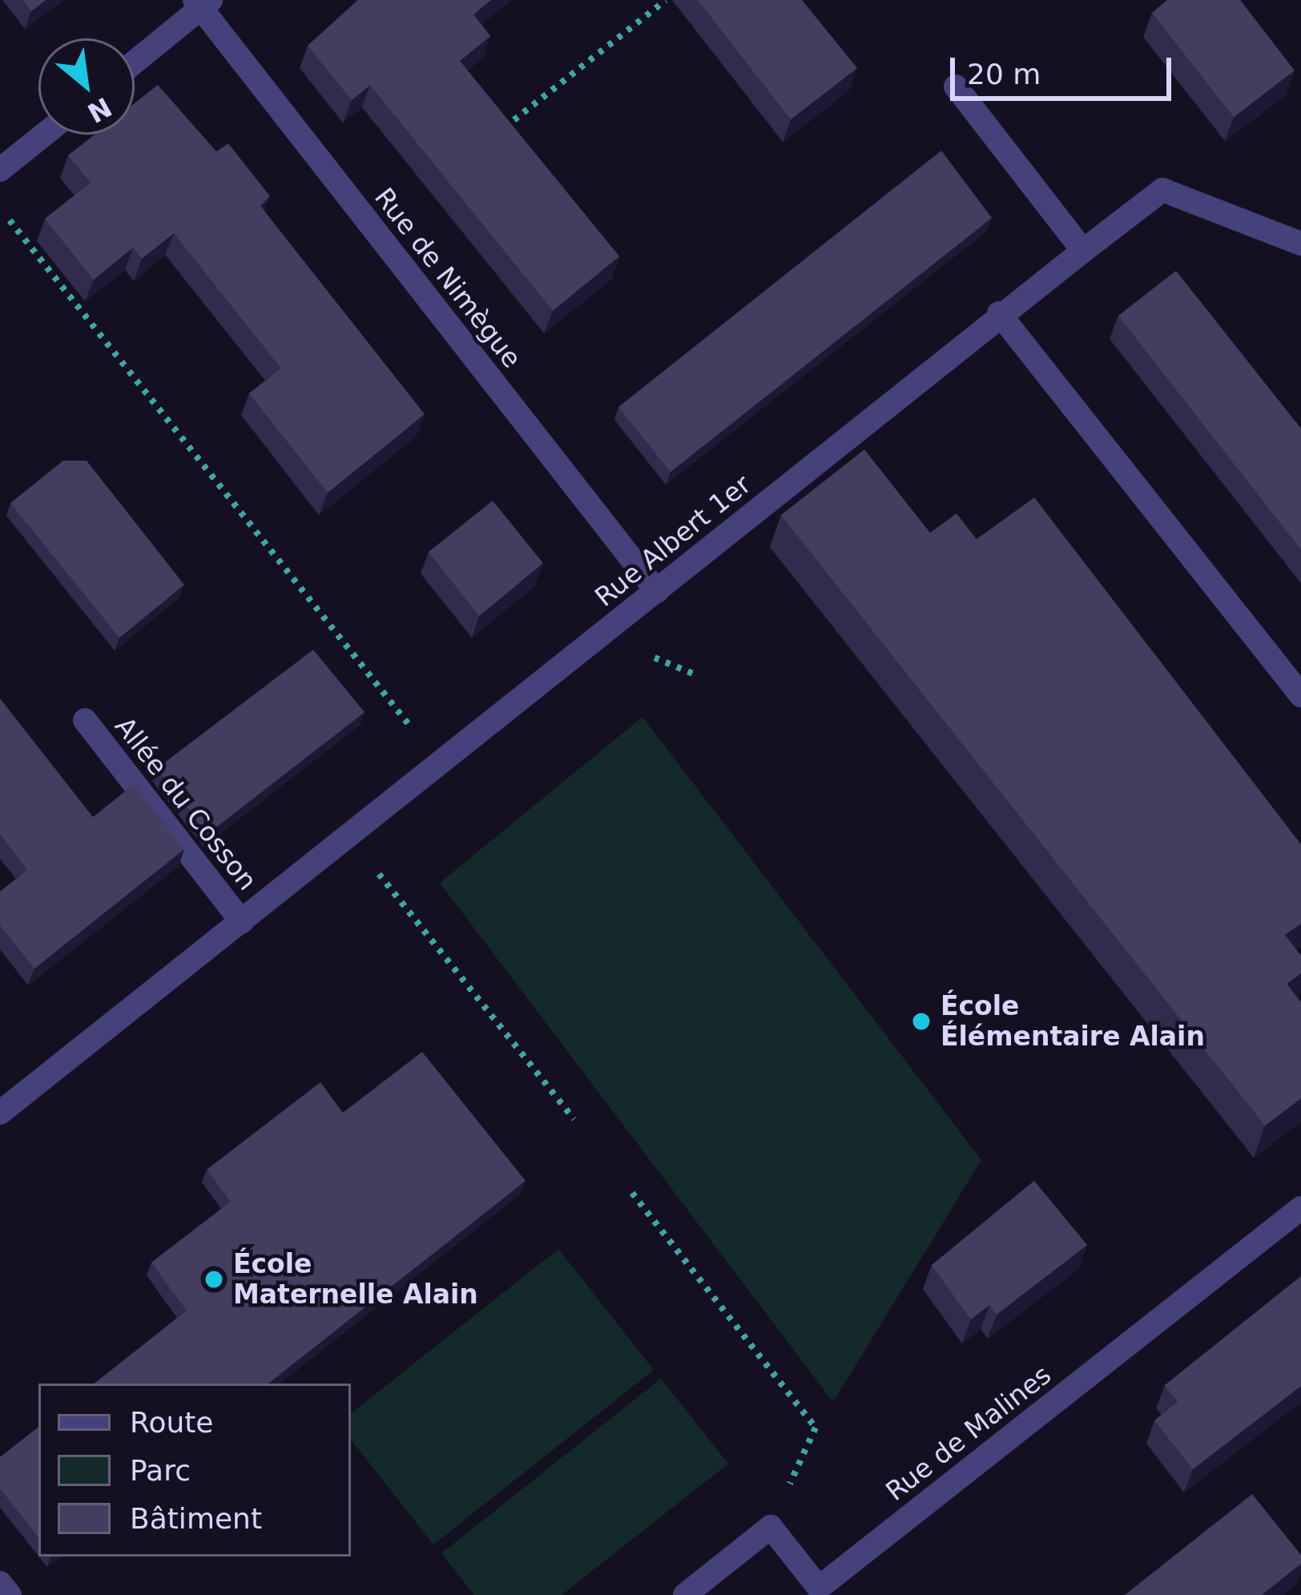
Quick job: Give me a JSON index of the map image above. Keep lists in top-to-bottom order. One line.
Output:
{"streets":{"street":["Rue de Nimègue","Rue Albert 1er","Allée du Cosson","Rue de Malines"]},"crossings":[["Rue de Nimègue","Rue Albert 1er"],["Rue Albert 1er","Allée du Cosson"]],"places":["École Élémentaire Alain","École Maternelle Alain"],"legend":["Route","Parc","Bâtiment"],"scale_bar":"20 m","north":"bottom right"}
